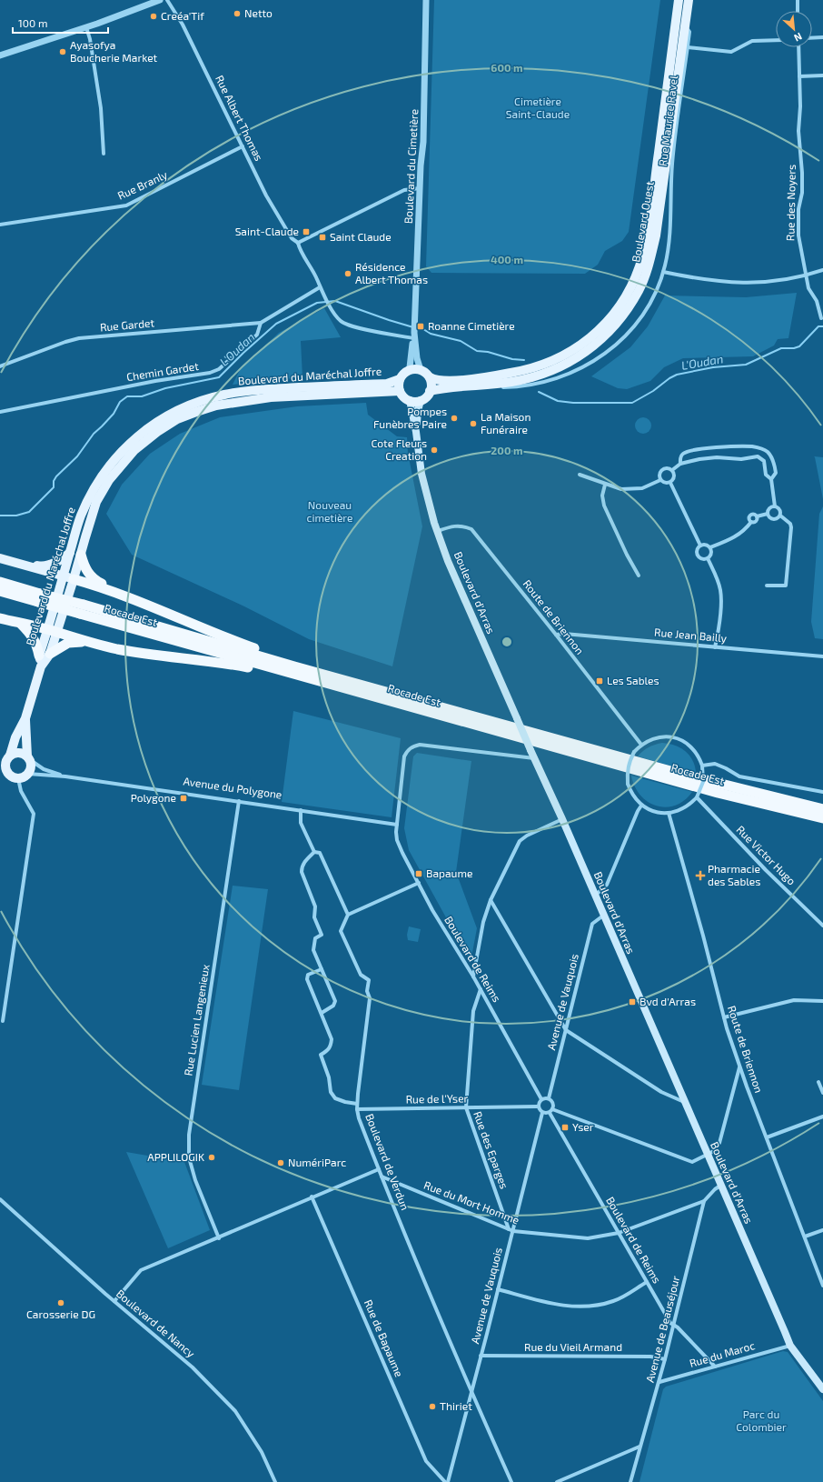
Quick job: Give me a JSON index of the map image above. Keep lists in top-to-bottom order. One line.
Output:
{"streets":{"highway":["Rocade Est"],"main road":["Boulevard Ouest","Boulevard du Maréchal Joffre","Boulevard d'Arras"],"street":["Rue Albert Thomas","Rue Maurice Ravel","Boulevard du Cimetière","Rue Branly","Rue des Noyers","Rue Gardet","Chemin Gardet","Route de Briennon","Rue Jean Bailly","Avenue du Polygone","Rue Victor Hugo","Boulevard de Reims","Avenue de Vauquois","Rue Lucien Langenieux","Rue de l'Yser","Rue des Eparges","Boulevard de Verdun","Rue du Mort Homme","Boulevard de Nancy","Avenue de Beauséjour","Rue de Bapaume","Rue du Vieil Armand","Rue du Maroc"]},"crossings":[["Rue Albert Thomas","Boulevard du Cimetière"],["Rue Albert Thomas","Rue Branly"],["Rue Maurice Ravel","Boulevard Ouest"],["Boulevard du Cimetière","Boulevard Ouest"],["Boulevard du Cimetière","Boulevard du Maréchal Joffre"],["Boulevard du Cimetière","Boulevard d'Arras"],["Boulevard Ouest","Boulevard du Maréchal Joffre"],["Boulevard Ouest","Boulevard d'Arras"],["Rue Gardet","Chemin Gardet"],["Boulevard du Maréchal Joffre","Boulevard d'Arras"],["Boulevard du Maréchal Joffre","Avenue du Polygone"],["Boulevard d'Arras","Route de Briennon"],["Boulevard d'Arras","Boulevard de Reims"],["Boulevard d'Arras","Avenue de Vauquois"],["Boulevard d'Arras","Rue du Maroc"],["Route de Briennon","Rue Jean Bailly"],["Route de Briennon","Rue Victor Hugo"],["Avenue du Polygone","Boulevard de Reims"],["Avenue du Polygone","Rue Lucien Langenieux"],["Boulevard de Reims","Avenue de Vauquois"],["Boulevard de Reims","Rue de l'Yser"],["Boulevard de Reims","Rue des Eparges"],["Boulevard de Reims","Rue du Mort Homme"],["Boulevard de Reims","Avenue de Beauséjour"],["Boulevard de Reims","Rue du Maroc"],["Avenue de Vauquois","Rue de l'Yser"],["Avenue de Vauquois","Rue des Eparges"],["Avenue de Vauquois","Boulevard de Verdun"],["Avenue de Vauquois","Rue du Mort Homme"],["Avenue de Vauquois","Rue du Vieil Armand"],["Rue de l'Yser","Rue des Eparges"],["Rue de l'Yser","Boulevard de Verdun"],["Rue des Eparges","Rue du Mort Homme"],["Boulevard de Verdun","Rue du Mort Homme"],["Rue du Mort Homme","Avenue de Beauséjour"],["Avenue de Beauséjour","Rue du Vieil Armand"],["Avenue de Beauséjour","Rue du Maroc"]],"water":["L'Oudan"],"parks":["Cimetière Saint-Claude","Nouveau cimetière","Parc du Colombier"],"places":{"other":["Netto","Creéa'Tif","Ayasofya Boucherie Market","Résidence Albert Thomas","Pompes Funèbres Paire","La Maison Funéraire","Cote Fleurs Creation","APPLILOGIK","NumériParc","Carosserie DG","Thiriet"],"transit":["Saint-Claude","Saint Claude","Roanne Cimetière","Les Sables","Polygone","Bapaume","Bvd d'Arras","Yser"],"health":["Pharmacie des Sables"]},"scale_bar":"100 m","north":"bottom right","rings":["600 m","400 m","200 m"]}
